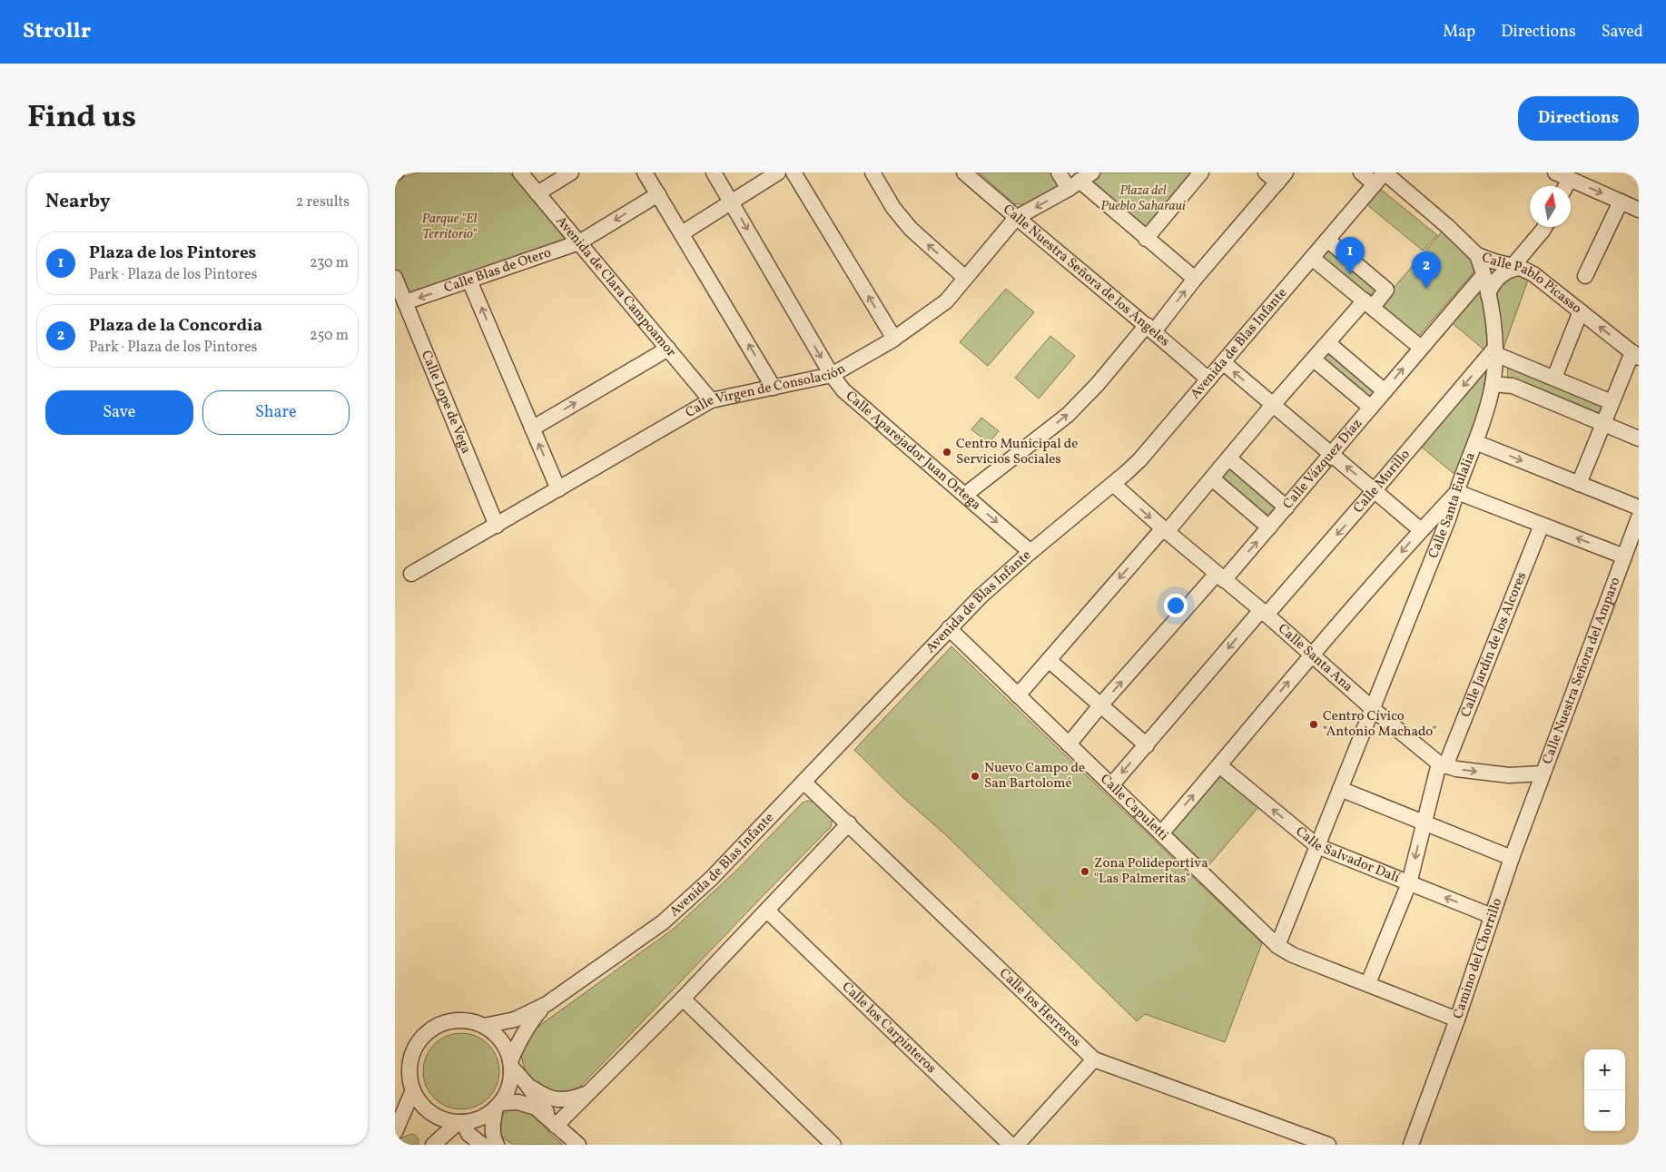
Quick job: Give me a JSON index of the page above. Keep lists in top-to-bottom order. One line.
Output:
{"streets":{"street":["Calle Blas de Otero","Calle Nuestra Señora de los Ángeles","Calle Pablo Picasso","Avenida de Clara Campoamor","Avenida de Blas Infante","Calle Virgen de Consolación","Calle Lope de Vega","Calle Aparejador Juan Ortega","Calle Vázquez Díaz","Calle Murillo","Calle Santa Eulalia","Calle Jardín de los Alcores","Calle Santa Ana","Calle Nuestra Señora del Amparo","Calle Capuletti","Calle Salvador Dalí","Camino del Chorrillo","Calle los Herreros","Calle los Carpinteros"]},"crossings":[["Calle Blas de Otero","Avenida de Clara Campoamor"],["Calle Blas de Otero","Calle Lope de Vega"],["Calle Nuestra Señora de los Ángeles","Avenida de Blas Infante"],["Calle Nuestra Señora de los Ángeles","Calle Virgen de Consolación"],["Calle Pablo Picasso","Avenida de Blas Infante"],["Calle Pablo Picasso","Calle Santa Eulalia"],["Avenida de Clara Campoamor","Calle Virgen de Consolación"],["Avenida de Blas Infante","Calle Aparejador Juan Ortega"],["Avenida de Blas Infante","Calle Santa Ana"],["Avenida de Blas Infante","Calle Capuletti"],["Avenida de Blas Infante","Calle los Herreros"],["Calle Virgen de Consolación","Calle Lope de Vega"],["Calle Virgen de Consolación","Calle Aparejador Juan Ortega"],["Calle Vázquez Díaz","Calle Santa Eulalia"],["Calle Vázquez Díaz","Calle Santa Ana"],["Calle Vázquez Díaz","Calle Capuletti"],["Calle Murillo","Calle Santa Eulalia"],["Calle Murillo","Calle Santa Ana"],["Calle Murillo","Calle Capuletti"],["Calle Santa Eulalia","Calle Santa Ana"],["Calle Santa Eulalia","Calle Capuletti"],["Calle Santa Eulalia","Calle Salvador Dalí"],["Calle Jardín de los Alcores","Calle Santa Ana"],["Calle Jardín de los Alcores","Calle Capuletti"],["Calle Jardín de los Alcores","Calle Salvador Dalí"],["Calle Santa Ana","Calle Nuestra Señora del Amparo"],["Calle Santa Ana","Camino del Chorrillo"],["Calle Nuestra Señora del Amparo","Camino del Chorrillo"],["Calle Capuletti","Camino del Chorrillo"],["Calle Salvador Dalí","Camino del Chorrillo"]],"one_way":["Calle Blas de Otero"],"parks":["Plaza del Pueblo Saharaui","Parque \"El Territorio\""],"places":["Centro Municipal de Servicios Sociales","Centro Cívico \"Antonio Machado\"","Nuevo Campo de San Bartolomé","Zona Polideportiva \"Las Palmeritas\""],"north":"top","page":{"header":"Strollr","nav":["Map","Directions","Saved"],"title":"Find us","buttons":["Directions",["Save","Share"]],"heading":["Nearby","2 results"],"list":[{"mark":"1","name":"Plaza de los Pintores","note":"Park · Plaza de los Pintores","value":"230 m"},{"mark":"2","name":"Plaza de la Concordia","note":"Park · Plaza de los Pintores","value":"250 m"}],"pins":["1","2"],"map_buttons":["+","−"]}}
